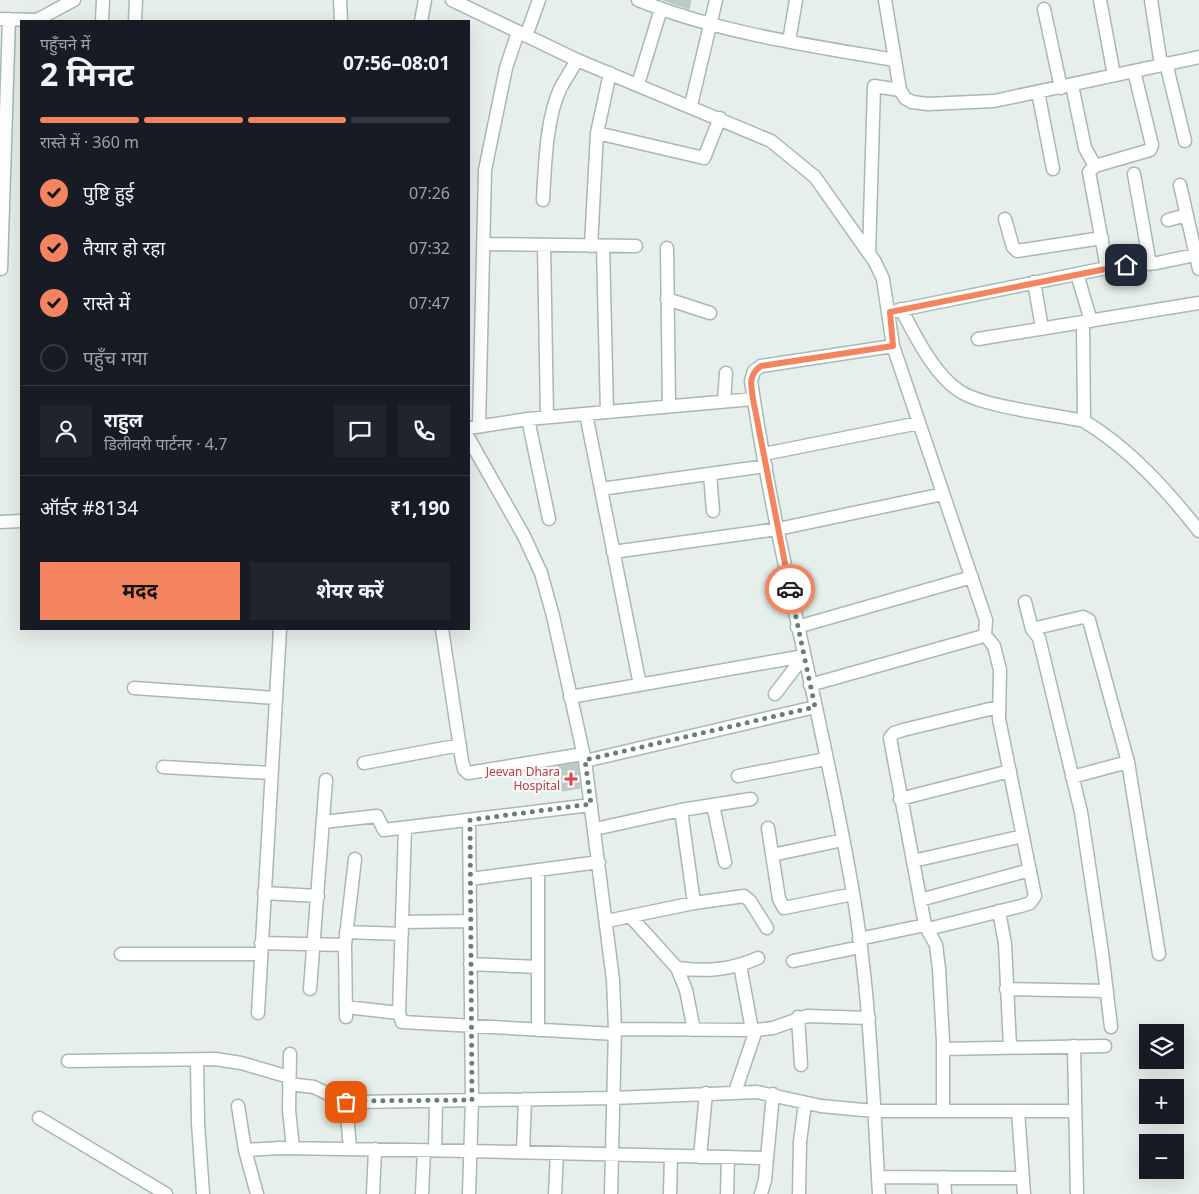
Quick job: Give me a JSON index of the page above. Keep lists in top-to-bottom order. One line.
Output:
{"places":{"health":["Jeevan Dhara Hospital"]},"page":{"heading":["2 मिनट","पहुँचने में","07:56–08:01"],"panel":["राहुल","डिलीवरी पार्टनर · 4.7","ऑर्डर #8134","₹1,190"],"bar":"रास्ते में · 360 m","list":[["पुष्टि हुई","07:26"],["तैयार हो रहा","07:32"],["रास्ते में","07:47"],"पहुँच गया"],"buttons":["मदद","शेयर करें"],"map_buttons":["+","−"]}}
